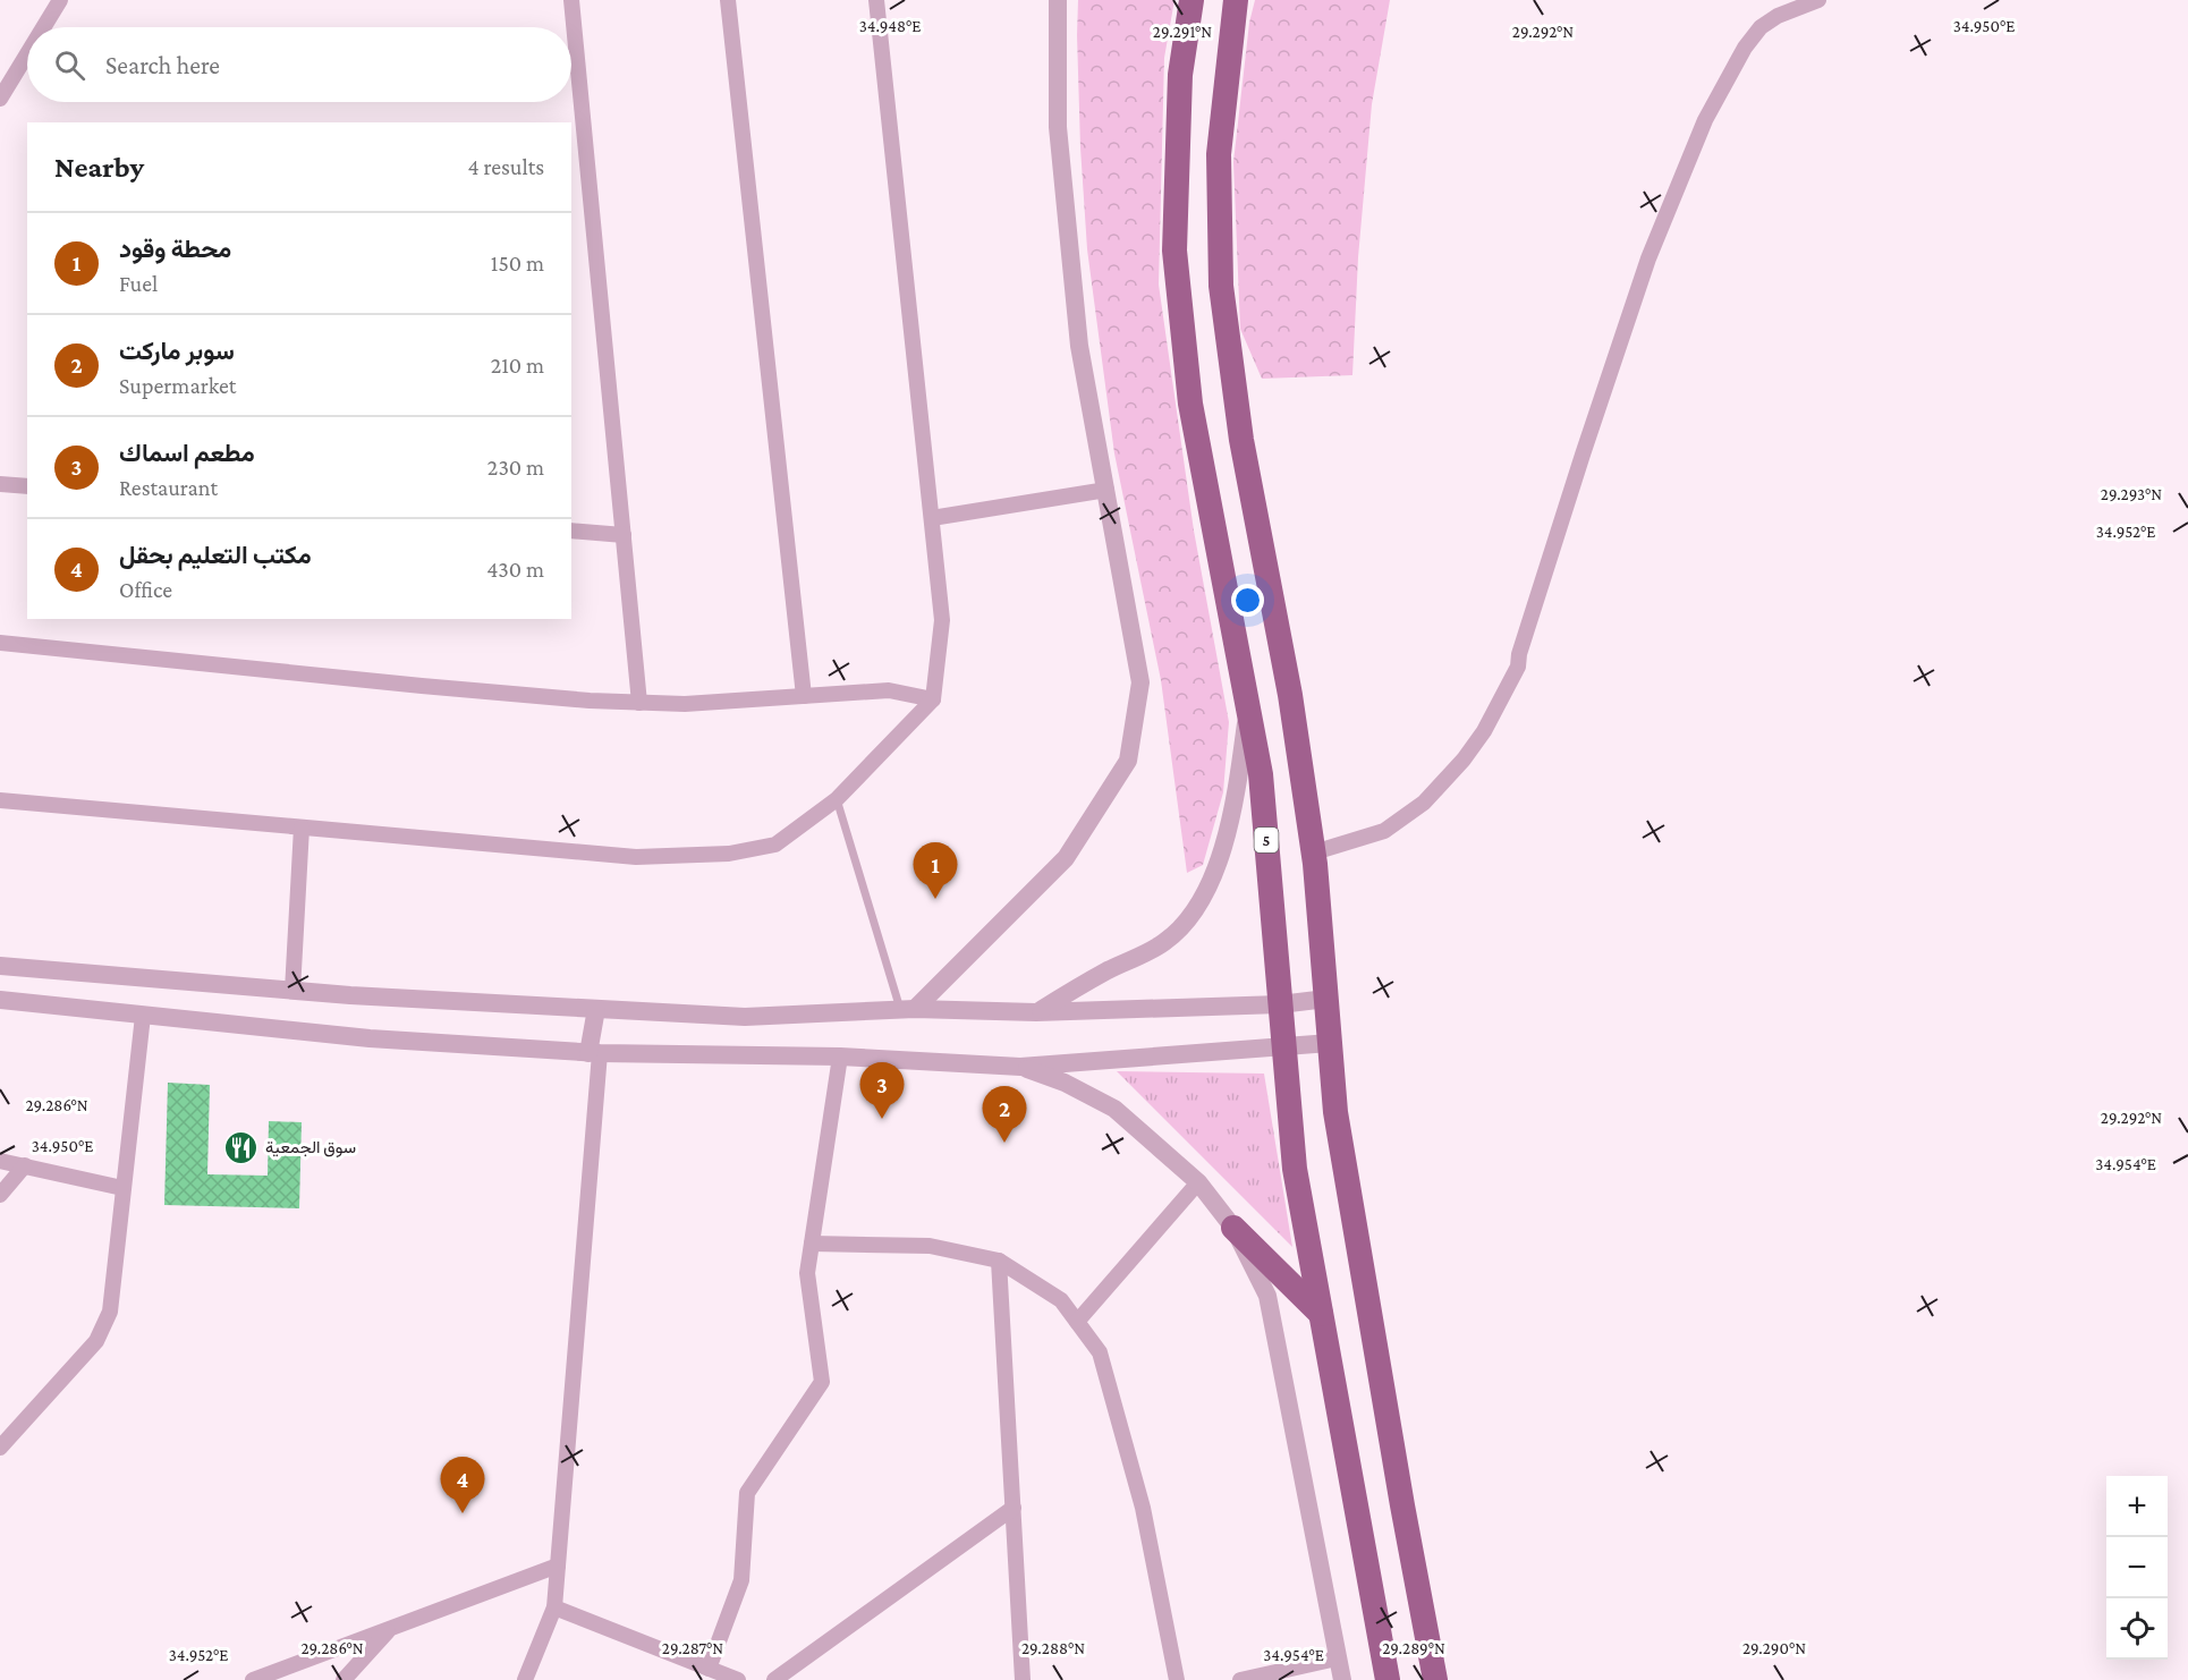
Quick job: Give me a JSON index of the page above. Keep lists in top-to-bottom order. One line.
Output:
{"streets":{"highway":["5"]},"places":{"restaurant":["سوق الجمعية"]},"page":{"search":"Search here","heading":["Nearby","4 results"],"list":[{"mark":"1","name":"محطة وقود","note":"Fuel","value":"150 m"},{"mark":"2","name":"سوبر ماركت","note":"Supermarket","value":"210 m"},{"mark":"3","name":"مطعم اسماك","note":"Restaurant","value":"230 m"},{"mark":"4","name":"مكتب التعليم بحقل","note":"Office","value":"430 m"}],"pins":["1","3","2","4"],"map_buttons":["+","−"]},"coordinates":["34.948°E","34.950°E","29.291°N","29.292°N","29.293°N","34.952°E","29.286°N","34.954°E","29.287°N","29.288°N","29.289°N","29.290°N"]}
